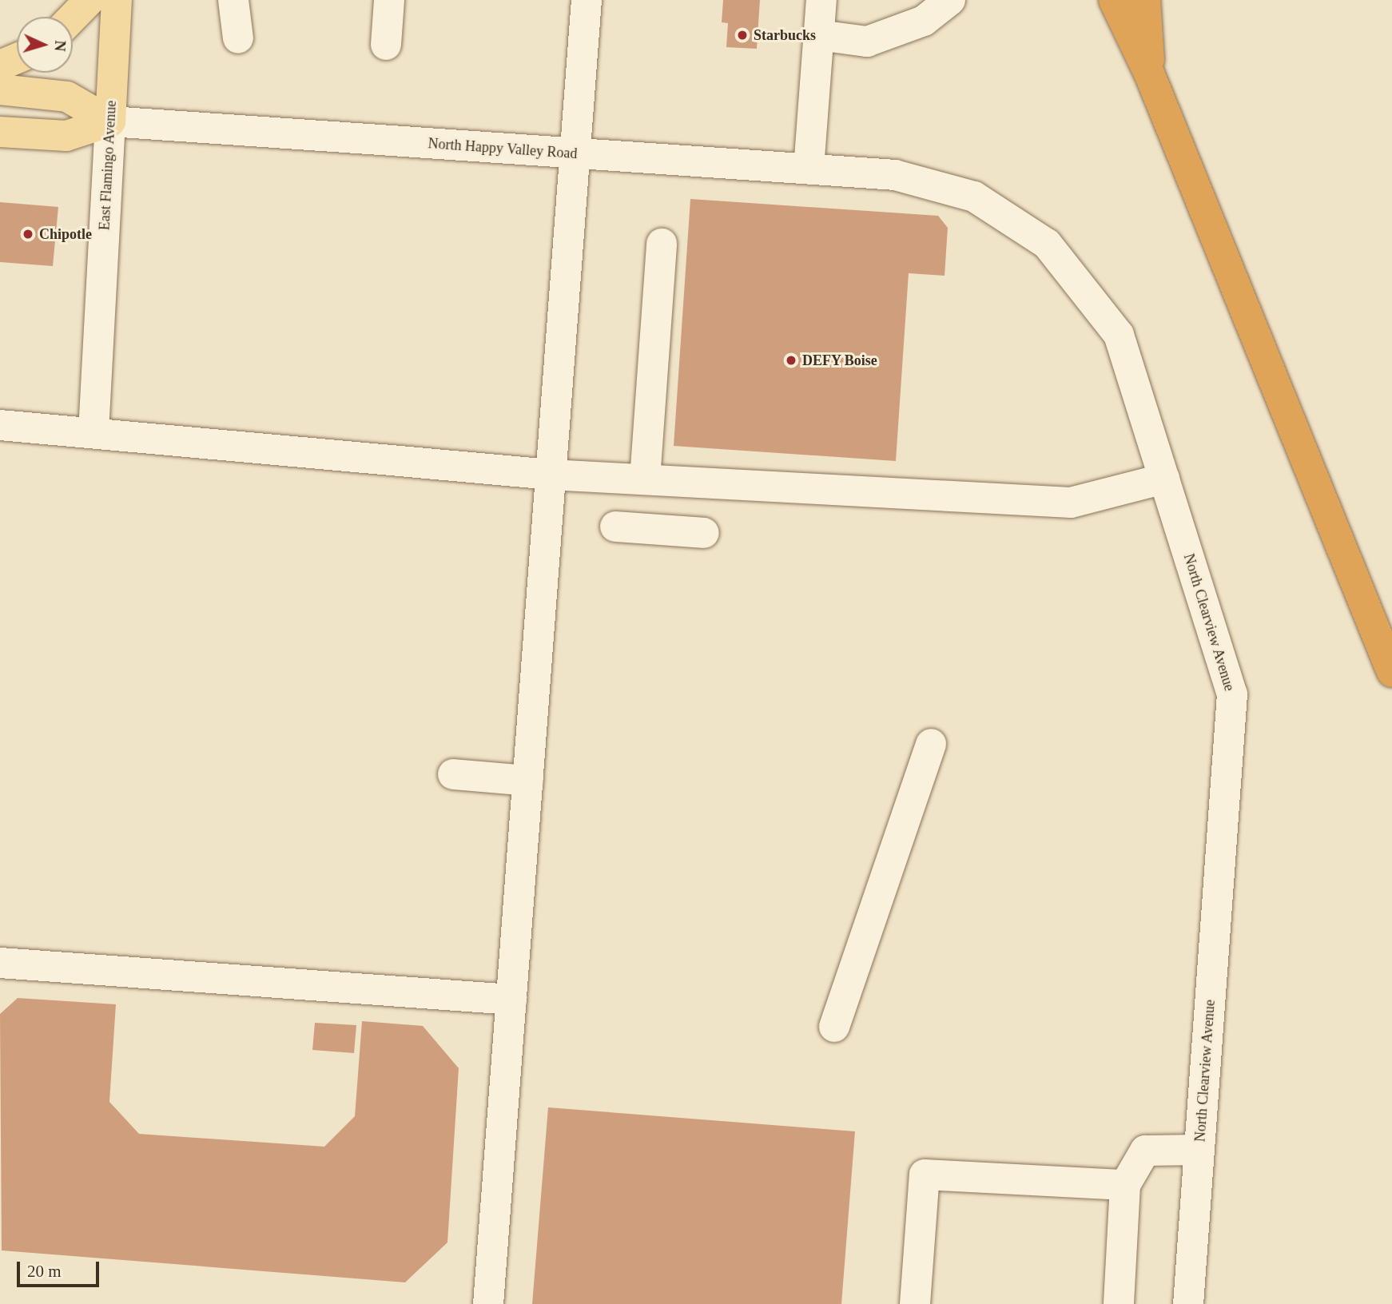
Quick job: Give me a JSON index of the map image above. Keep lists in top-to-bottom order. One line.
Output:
{"streets":{"main road":["North Happy Valley Road","East Flamingo Avenue"],"street":["North Clearview Avenue"]},"crossings":[["North Happy Valley Road","East Flamingo Avenue"],["North Happy Valley Road","North Clearview Avenue"]],"places":["Starbucks","Chipotle","DEFY Boise"],"scale_bar":"20 m","north":"right"}
